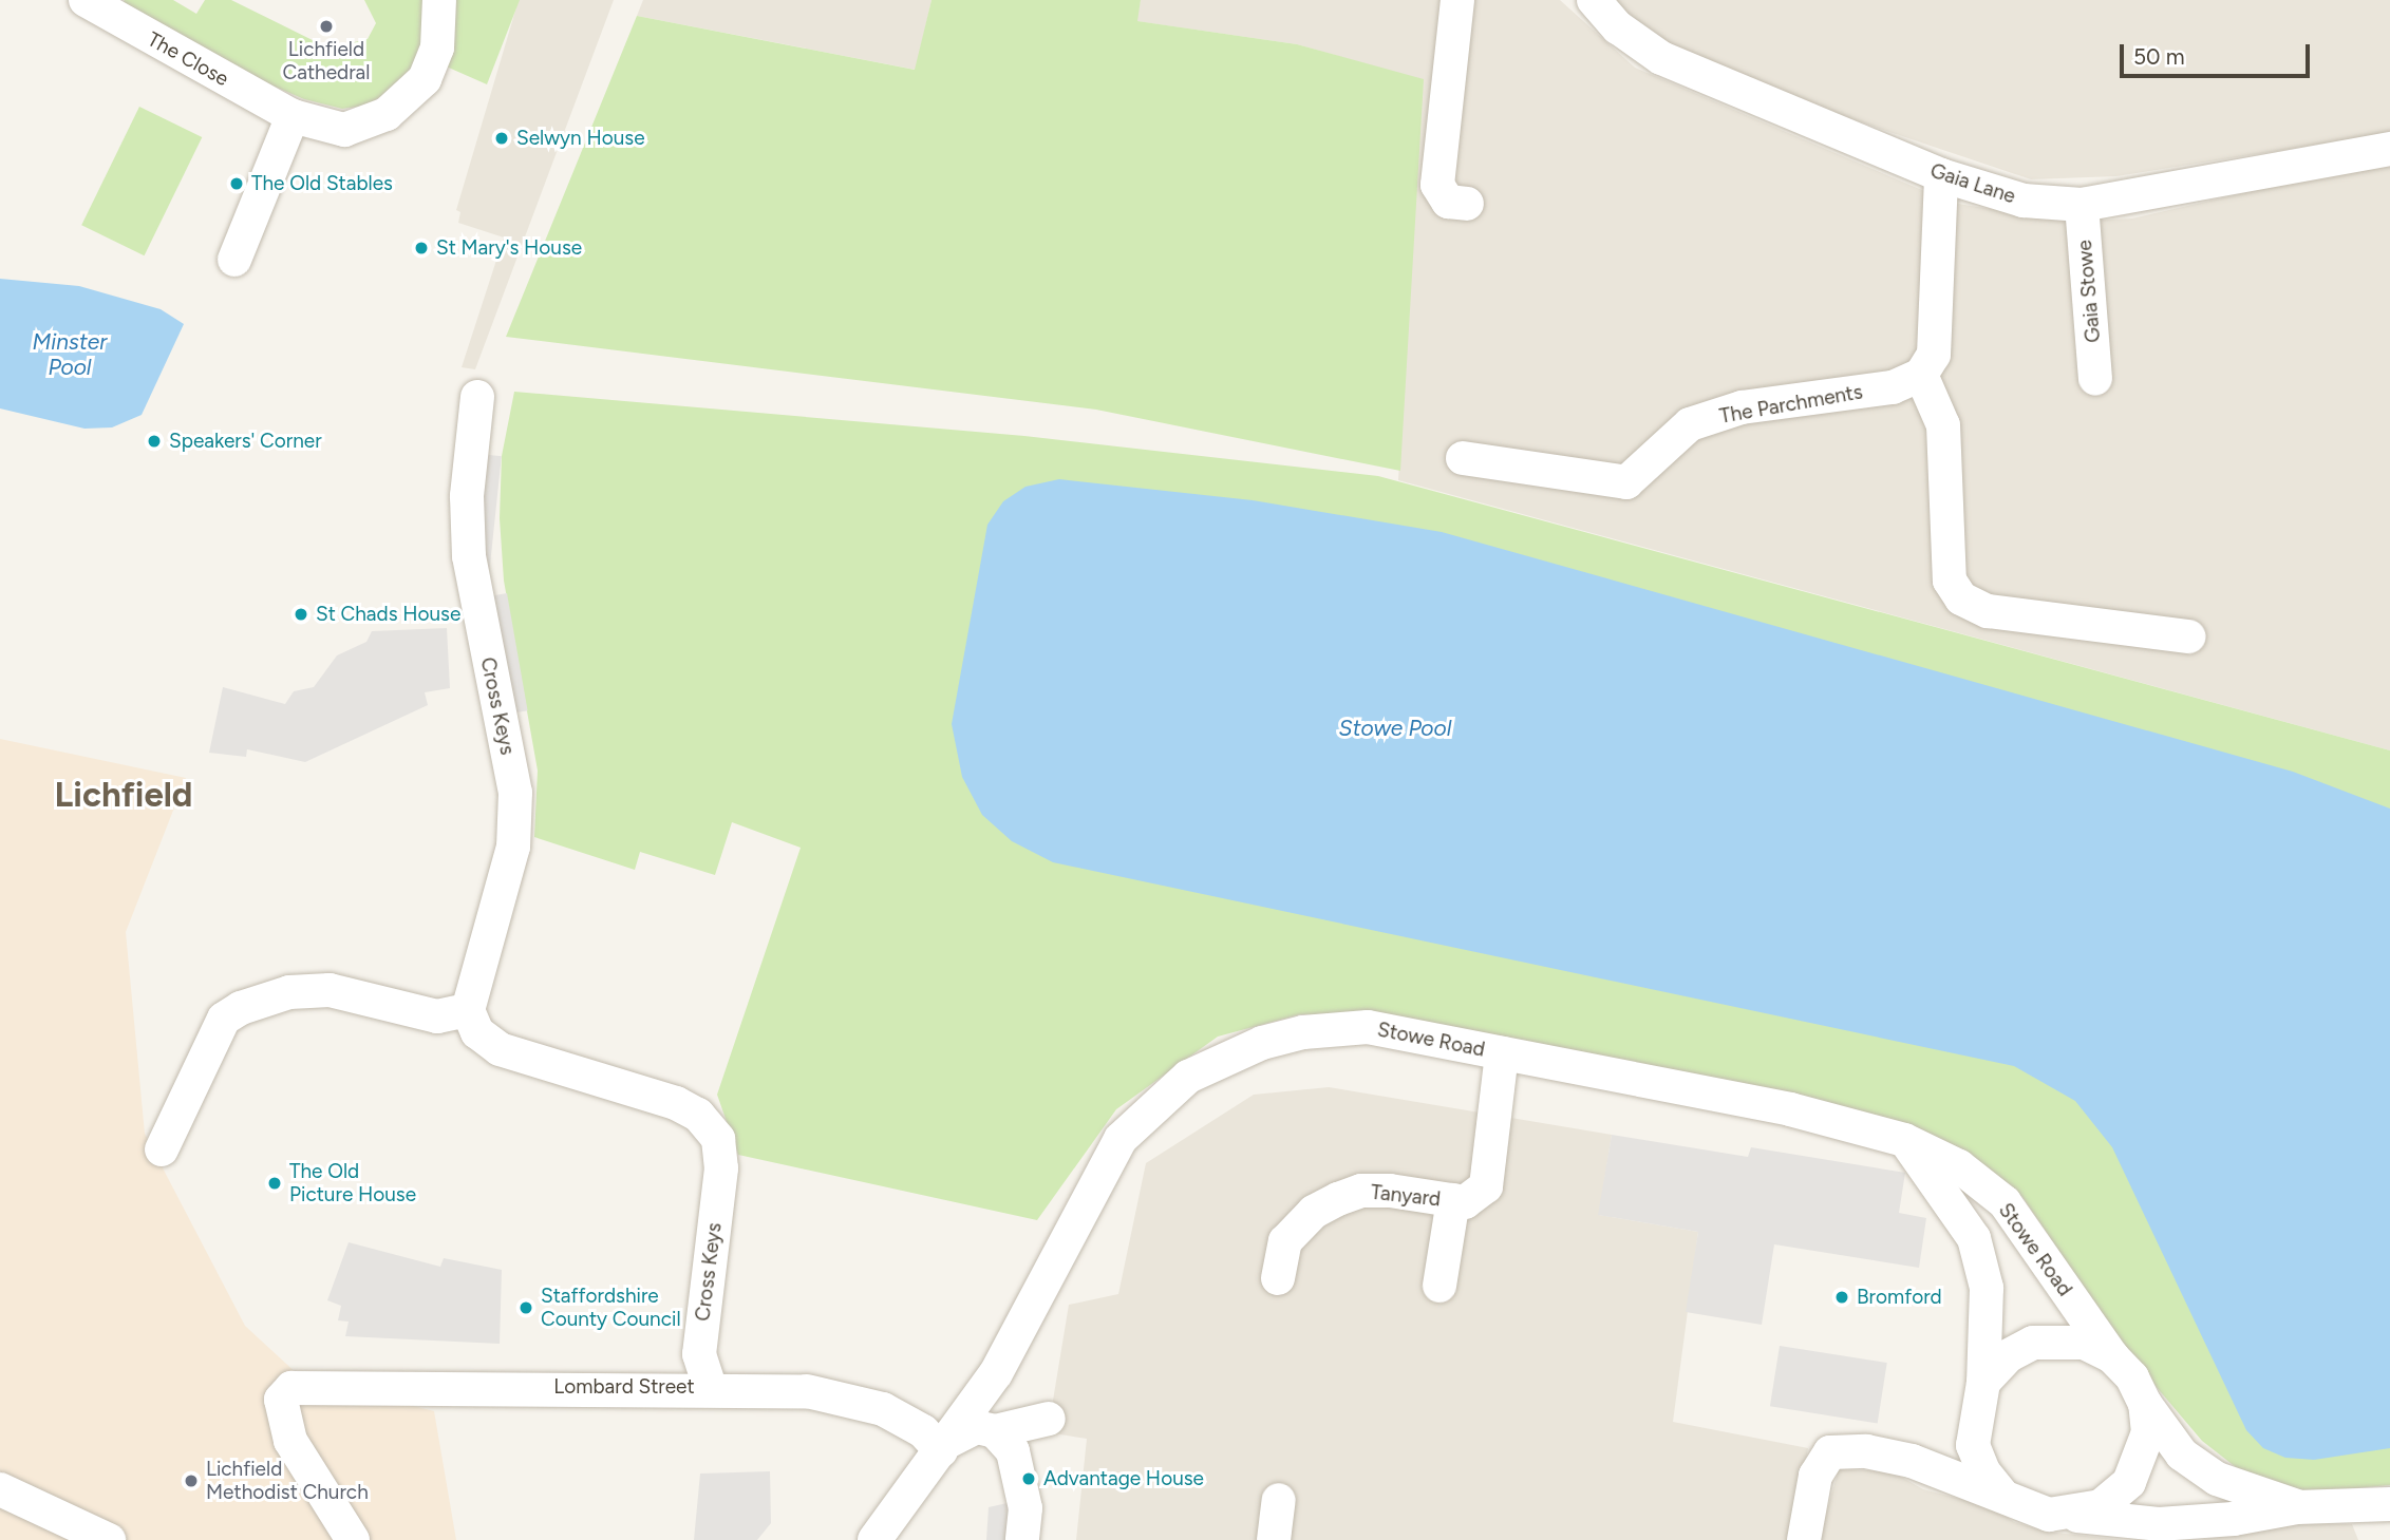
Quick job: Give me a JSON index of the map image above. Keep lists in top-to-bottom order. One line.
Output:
{"streets":{"street":["The Close","Gaia Lane","Gaia Stowe","The Parchments","Cross Keys","Stowe Road","Tanyard","Lombard Street"]},"crossings":[["Gaia Lane","Gaia Stowe"],["Cross Keys","Lombard Street"],["Stowe Road","Tanyard"],["Stowe Road","Lombard Street"]],"districts":["Lichfield"],"water":["Minster Pool","Stowe Pool"],"places":["Lichfield Cathedral","Selwyn House","The Old Stables","St Mary's House","Speakers' Corner","St Chads House","The Old Picture House","Bromford","Staffordshire County Council","Advantage House","Lichfield Methodist Church"],"scale_bar":"50 m"}
